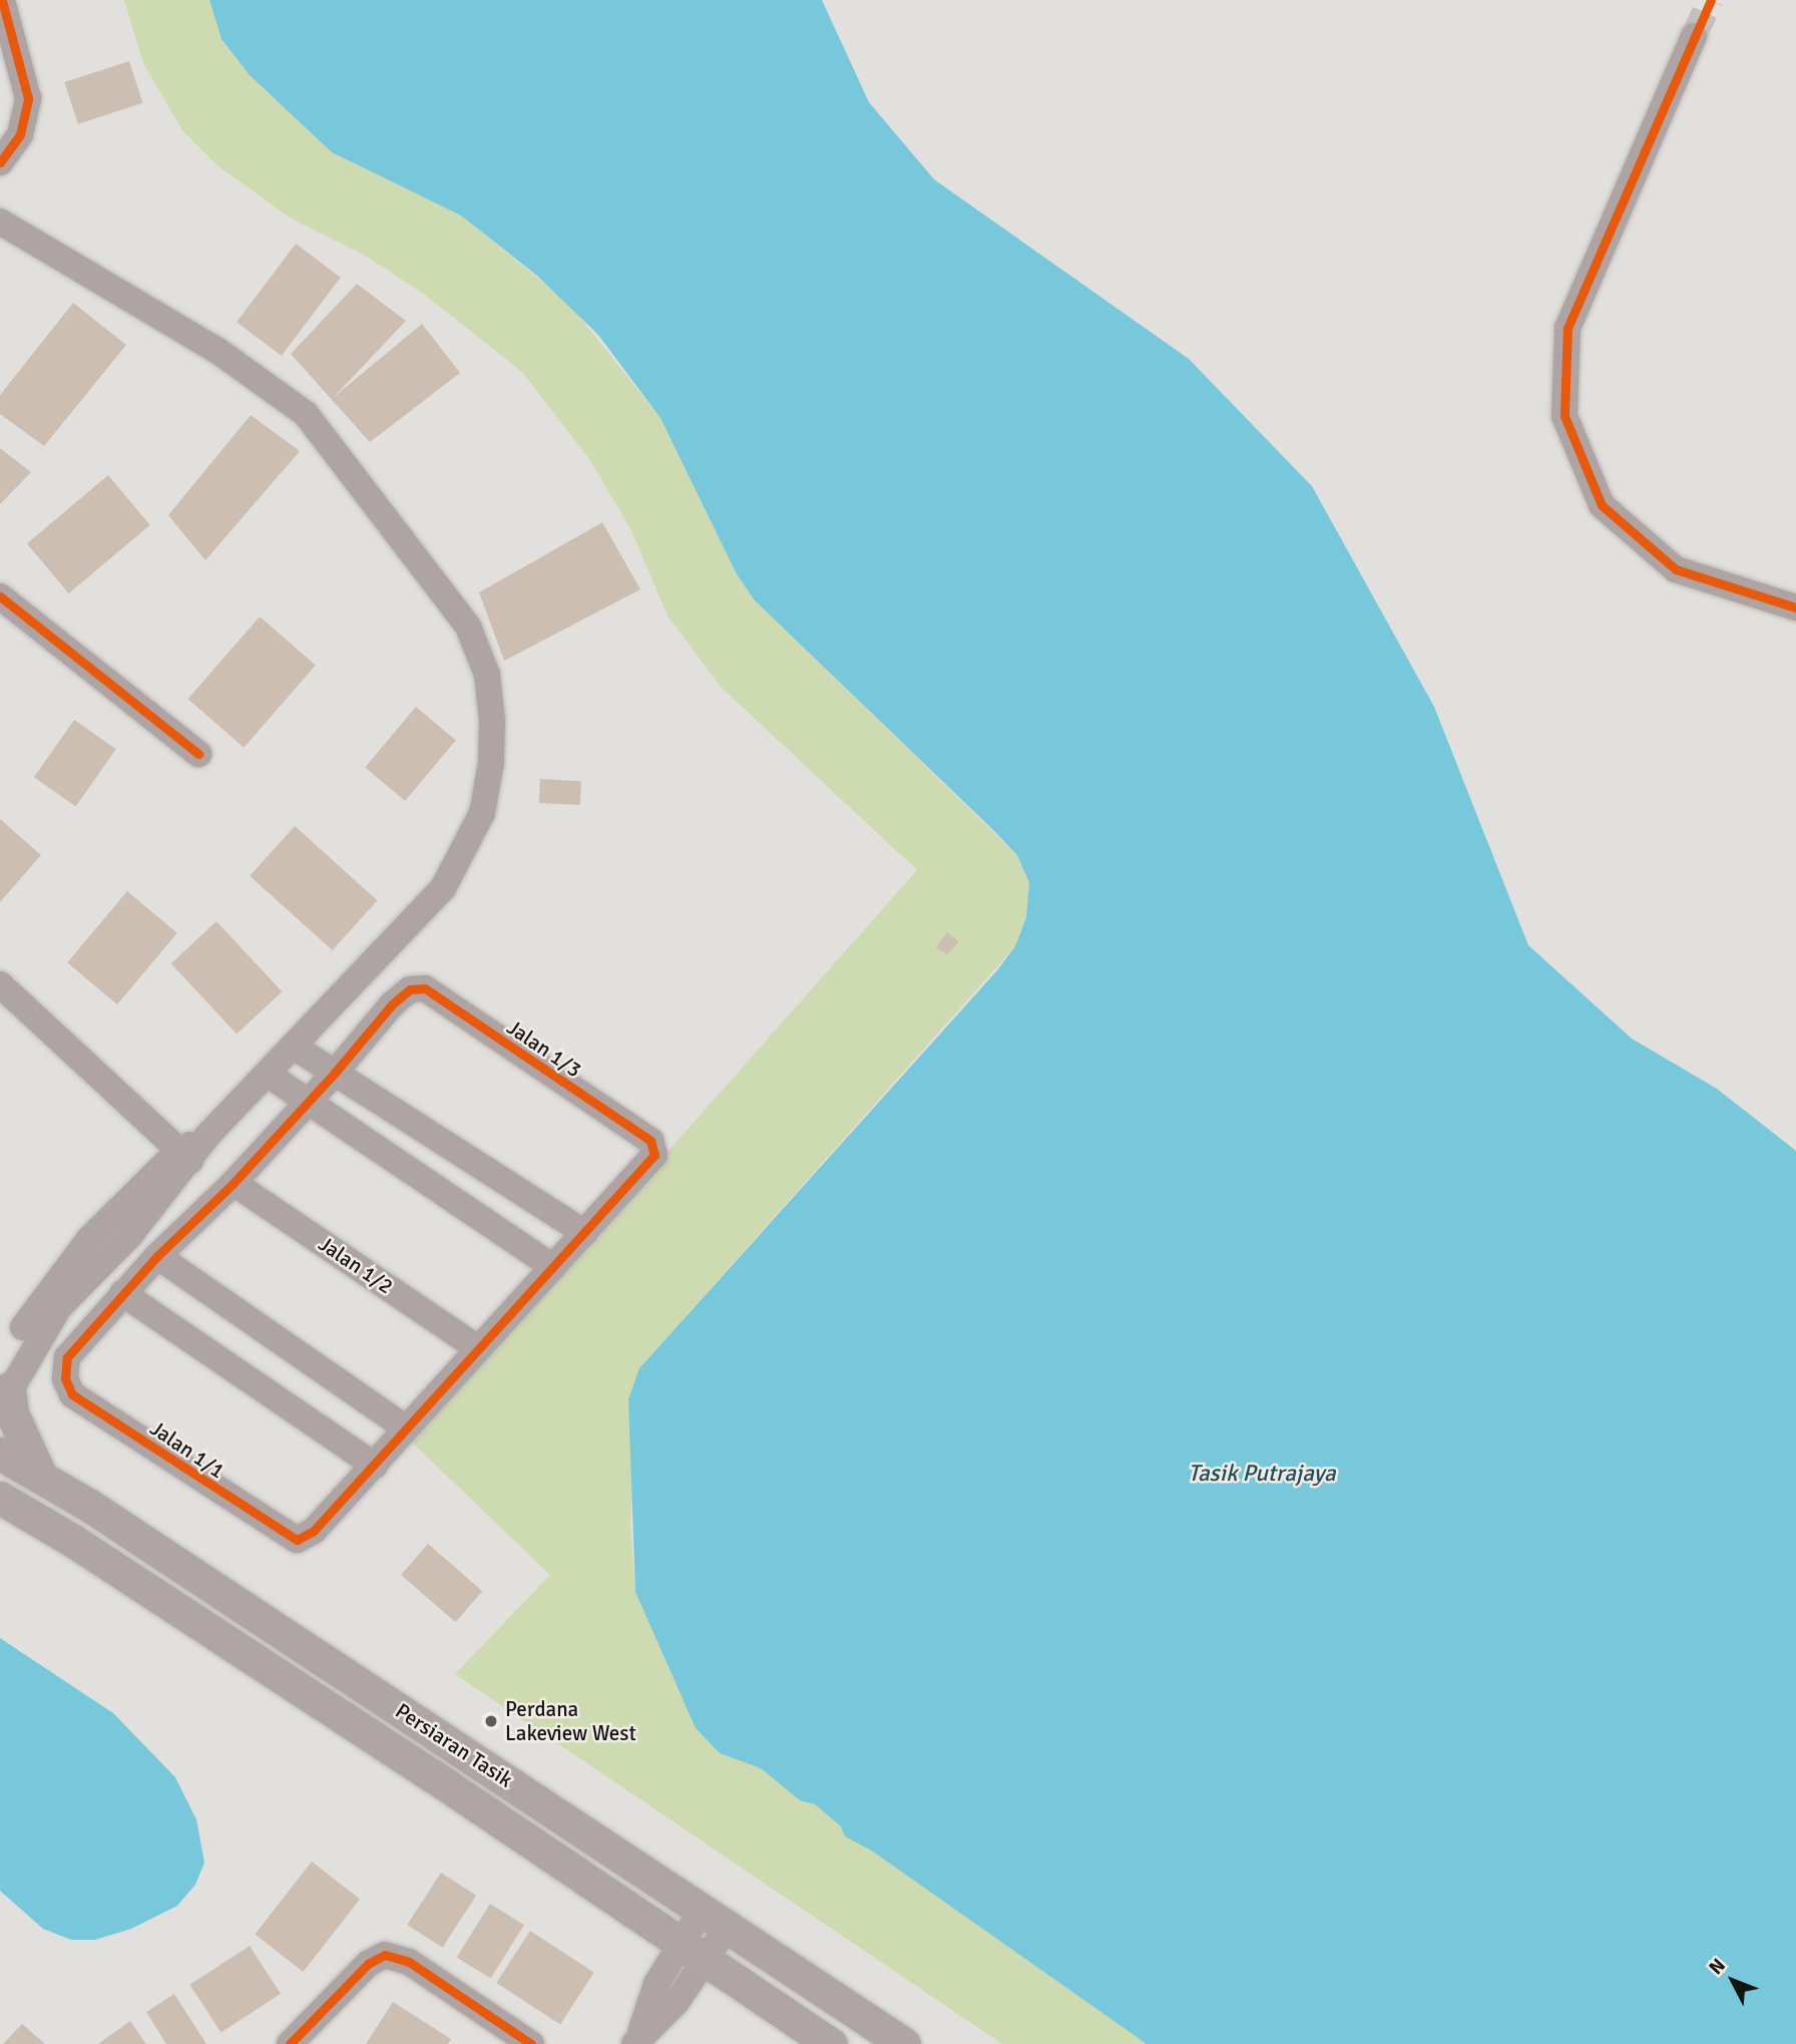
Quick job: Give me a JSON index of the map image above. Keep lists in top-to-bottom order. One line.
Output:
{"streets":{"main road":["Persiaran Tasik"],"street":["Jalan 1/3","Jalan 1/2","Jalan 1/1"]},"water":["Tasik Putrajaya"],"places":["Perdana Lakeview West"],"north":"top left"}
